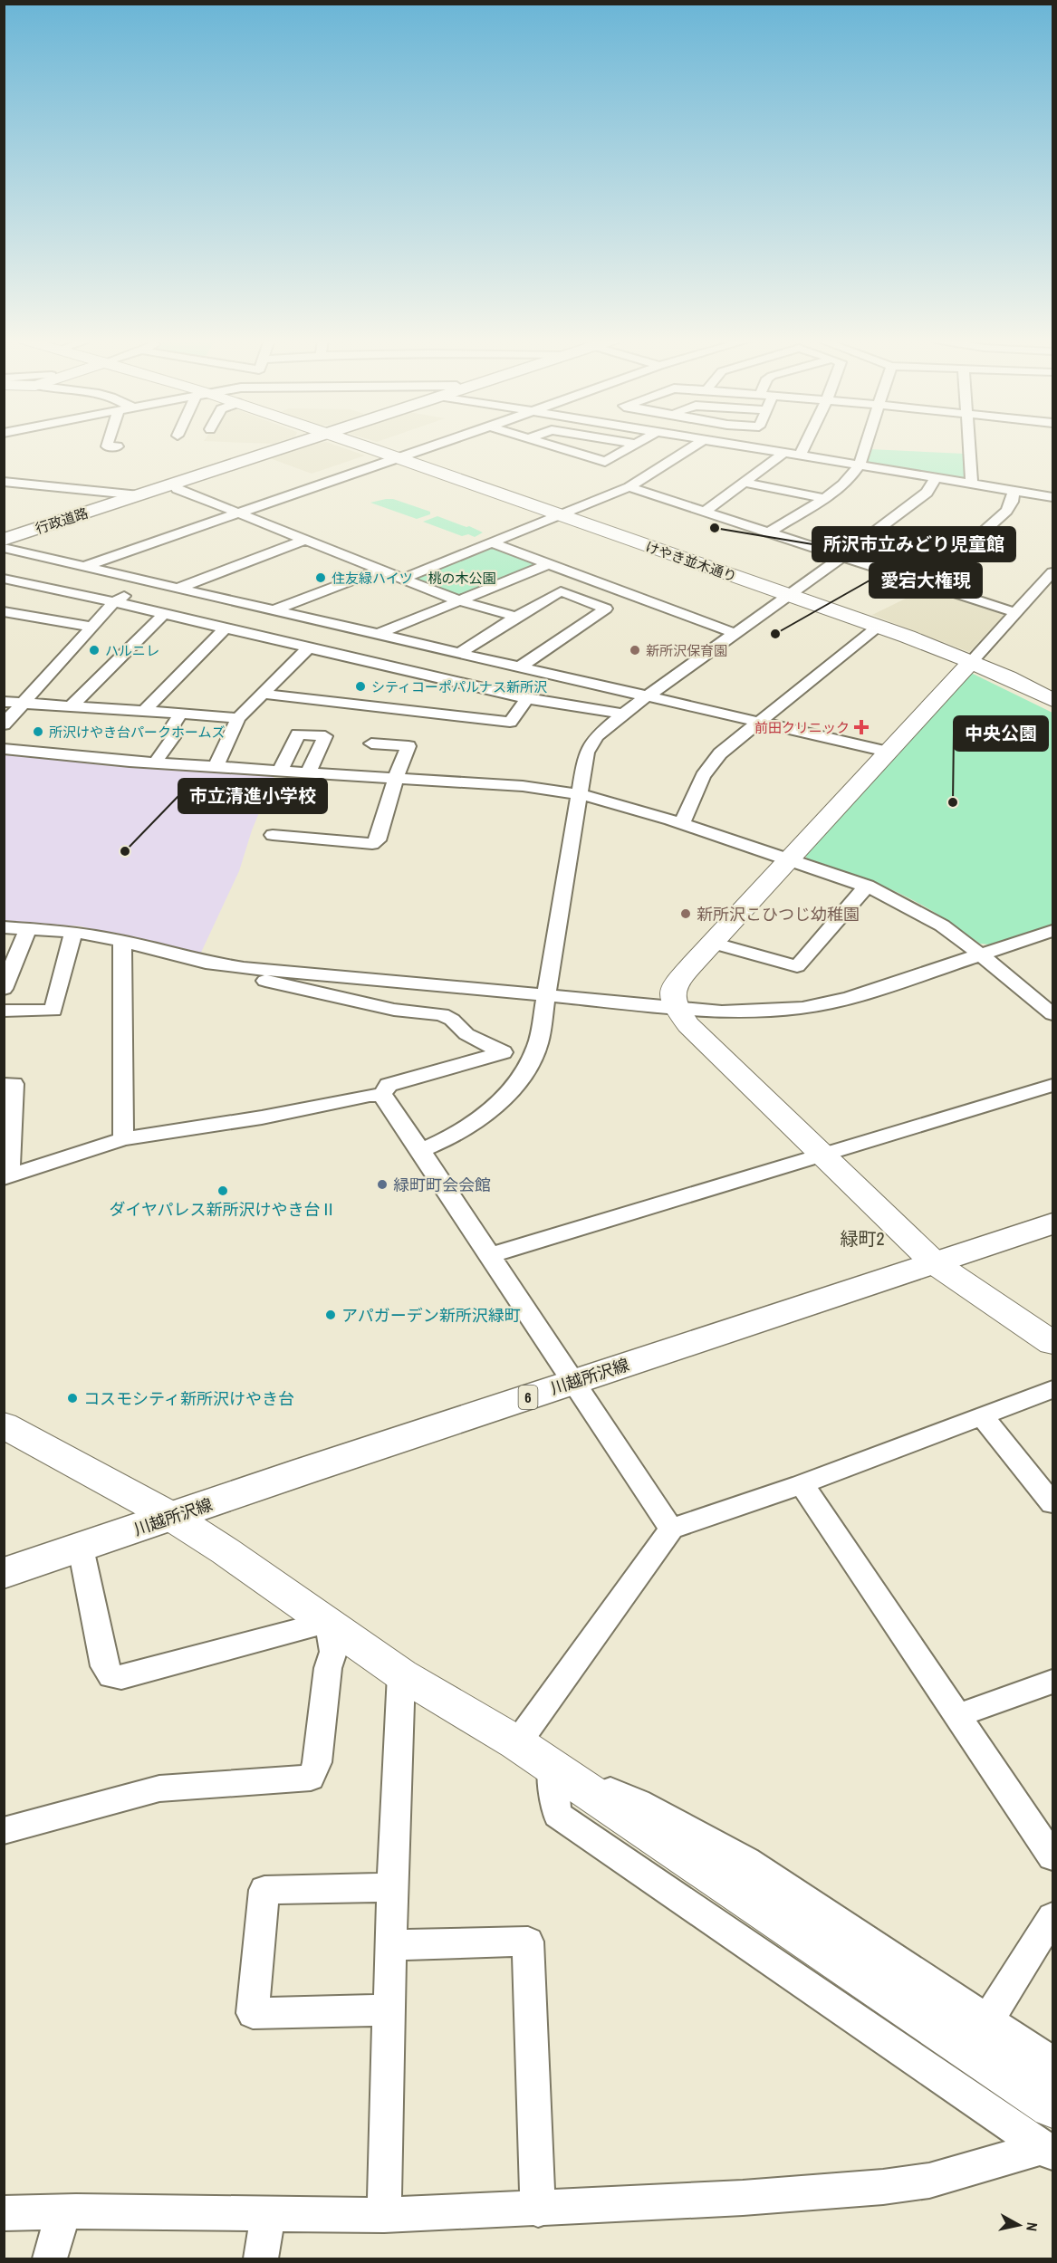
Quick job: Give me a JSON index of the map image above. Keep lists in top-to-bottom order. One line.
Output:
{"streets":{"main road":["行政道路","川越所沢線","6"],"street":["けやき並木通り"]},"districts":["緑町2"],"parks":["桃の木公園"],"places":{"other":["所沢市立みどり児童館","住友緑ハイツ","愛宕大権現","ハルニレ","新所沢保育園","シティコーポパルナス新所沢","所沢けやき台パークホームズ","中央公園","市立清進小学校","新所沢こひつじ幼稚園","緑町町会会館","ダイヤパレス新所沢けやき台Ⅱ","アパガーデン新所沢緑町","コスモシティ新所沢けやき台"],"health":["前田クリニック"]},"north":"right"}
